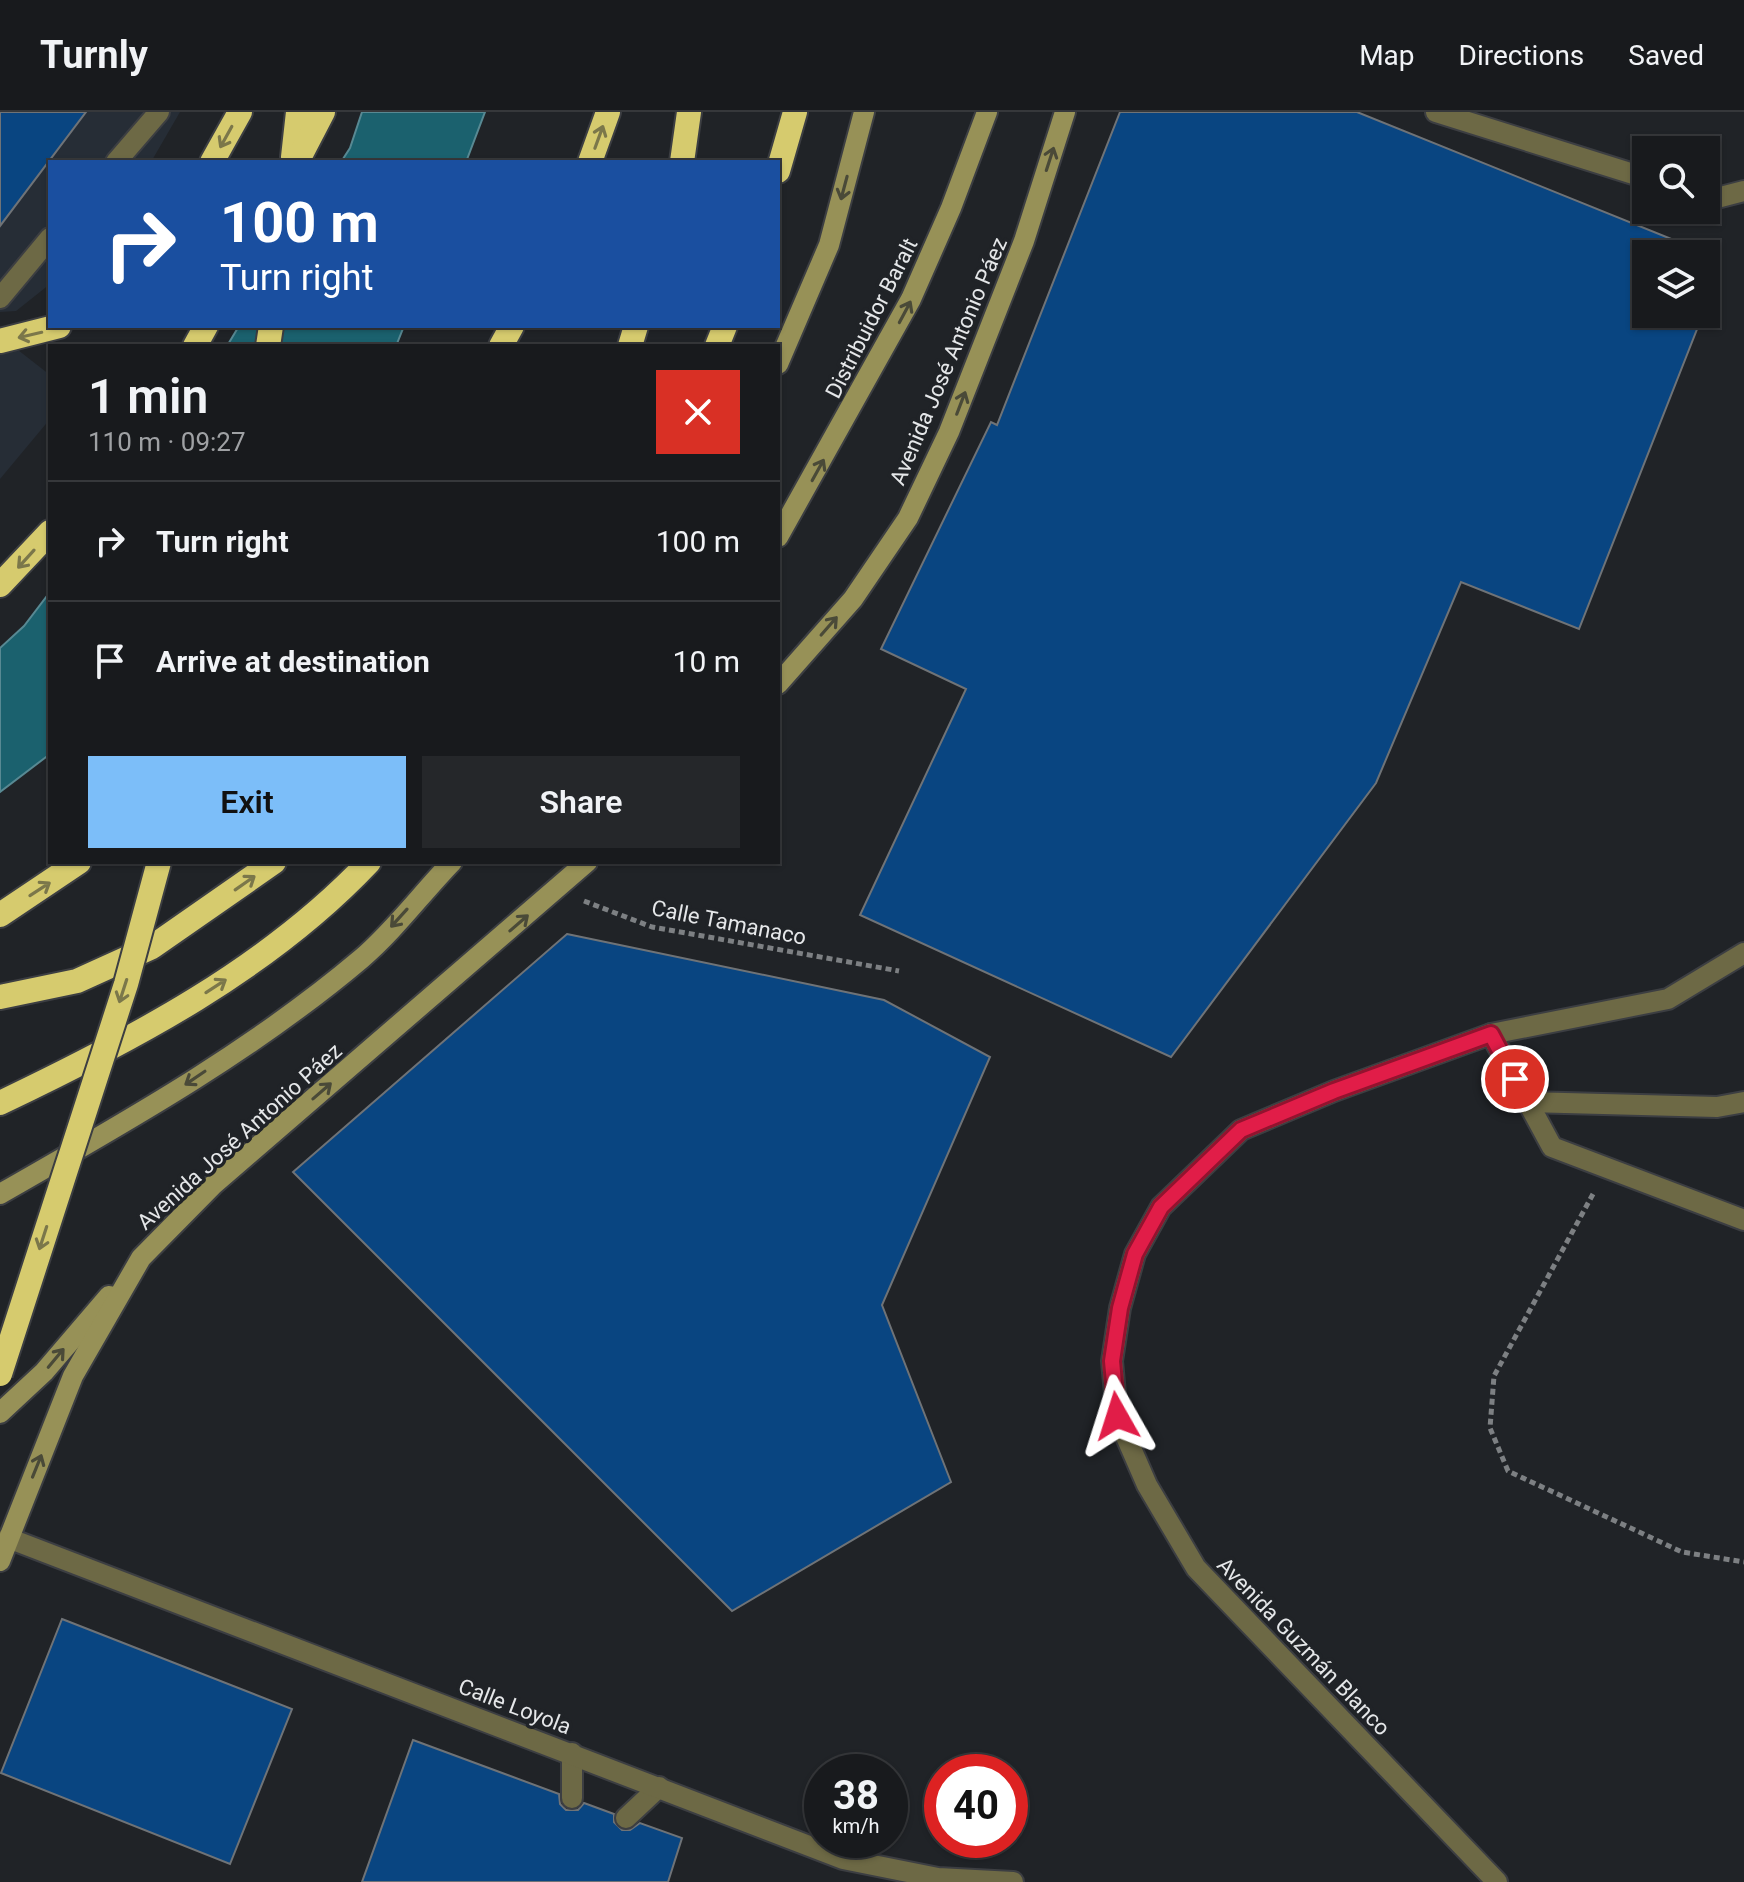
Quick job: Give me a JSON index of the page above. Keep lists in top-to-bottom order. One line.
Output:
{"streets":{"main road":["Distribuidor Baralt","Avenida José Antonio Páez"],"street":["Avenida Guzmán Blanco","Calle Loyola"],"path":["Calle Tamanaco"]},"crossings":[["Avenida José Antonio Páez","Calle Tamanaco"],["Avenida José Antonio Páez","Calle Loyola"]],"page":{"header":"Turnly","nav":["Map","Directions","Saved"],"turn":["100 m","Turn right"],"heading":["1 min","110 m · 09:27"],"list":[{"name":"Turn right","value":"100 m"},{"name":"Arrive at destination","value":"10 m"}],"buttons":["Exit","Share"],"speed":"38 km/h","limit":"40"}}
